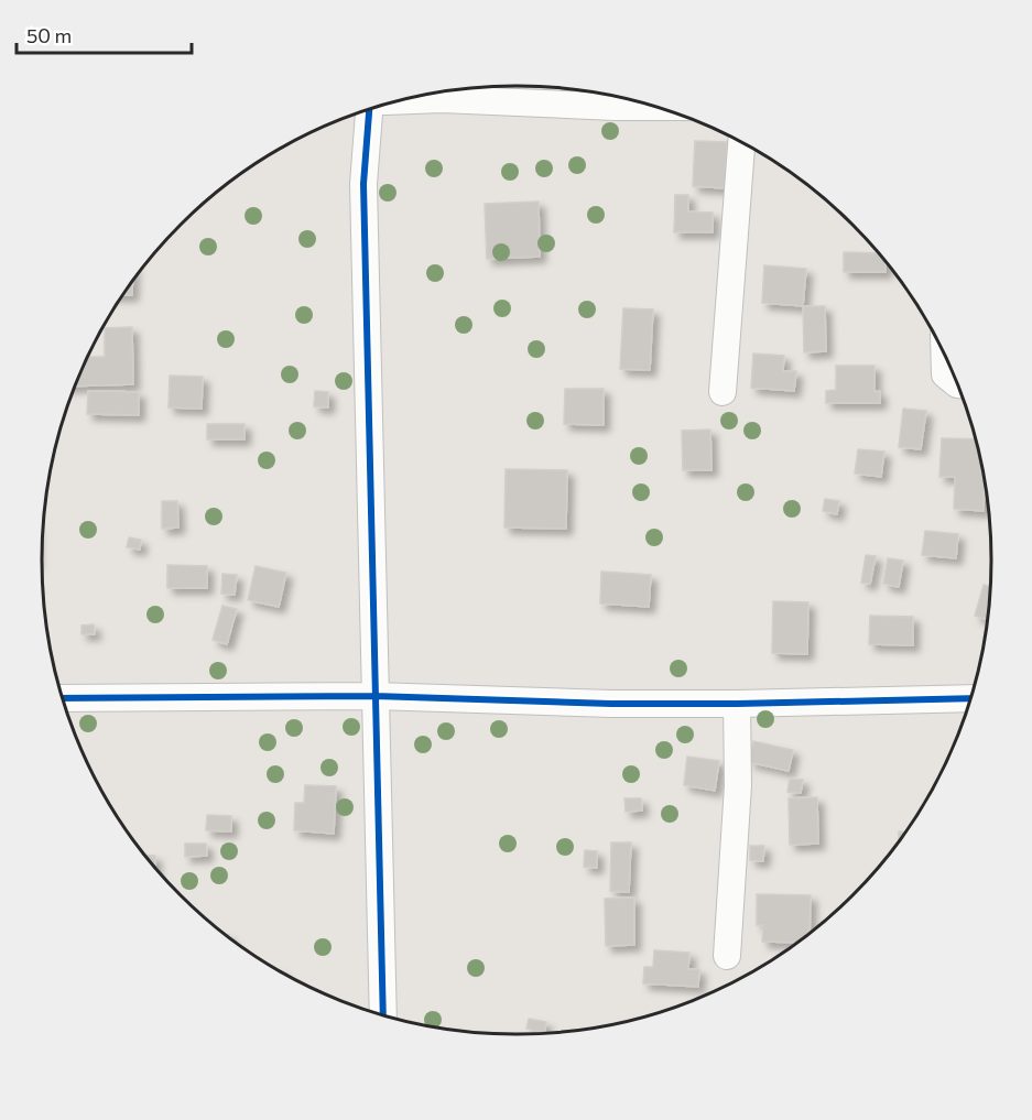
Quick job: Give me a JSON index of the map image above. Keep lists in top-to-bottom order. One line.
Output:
{"scale_bar":"50 m"}
